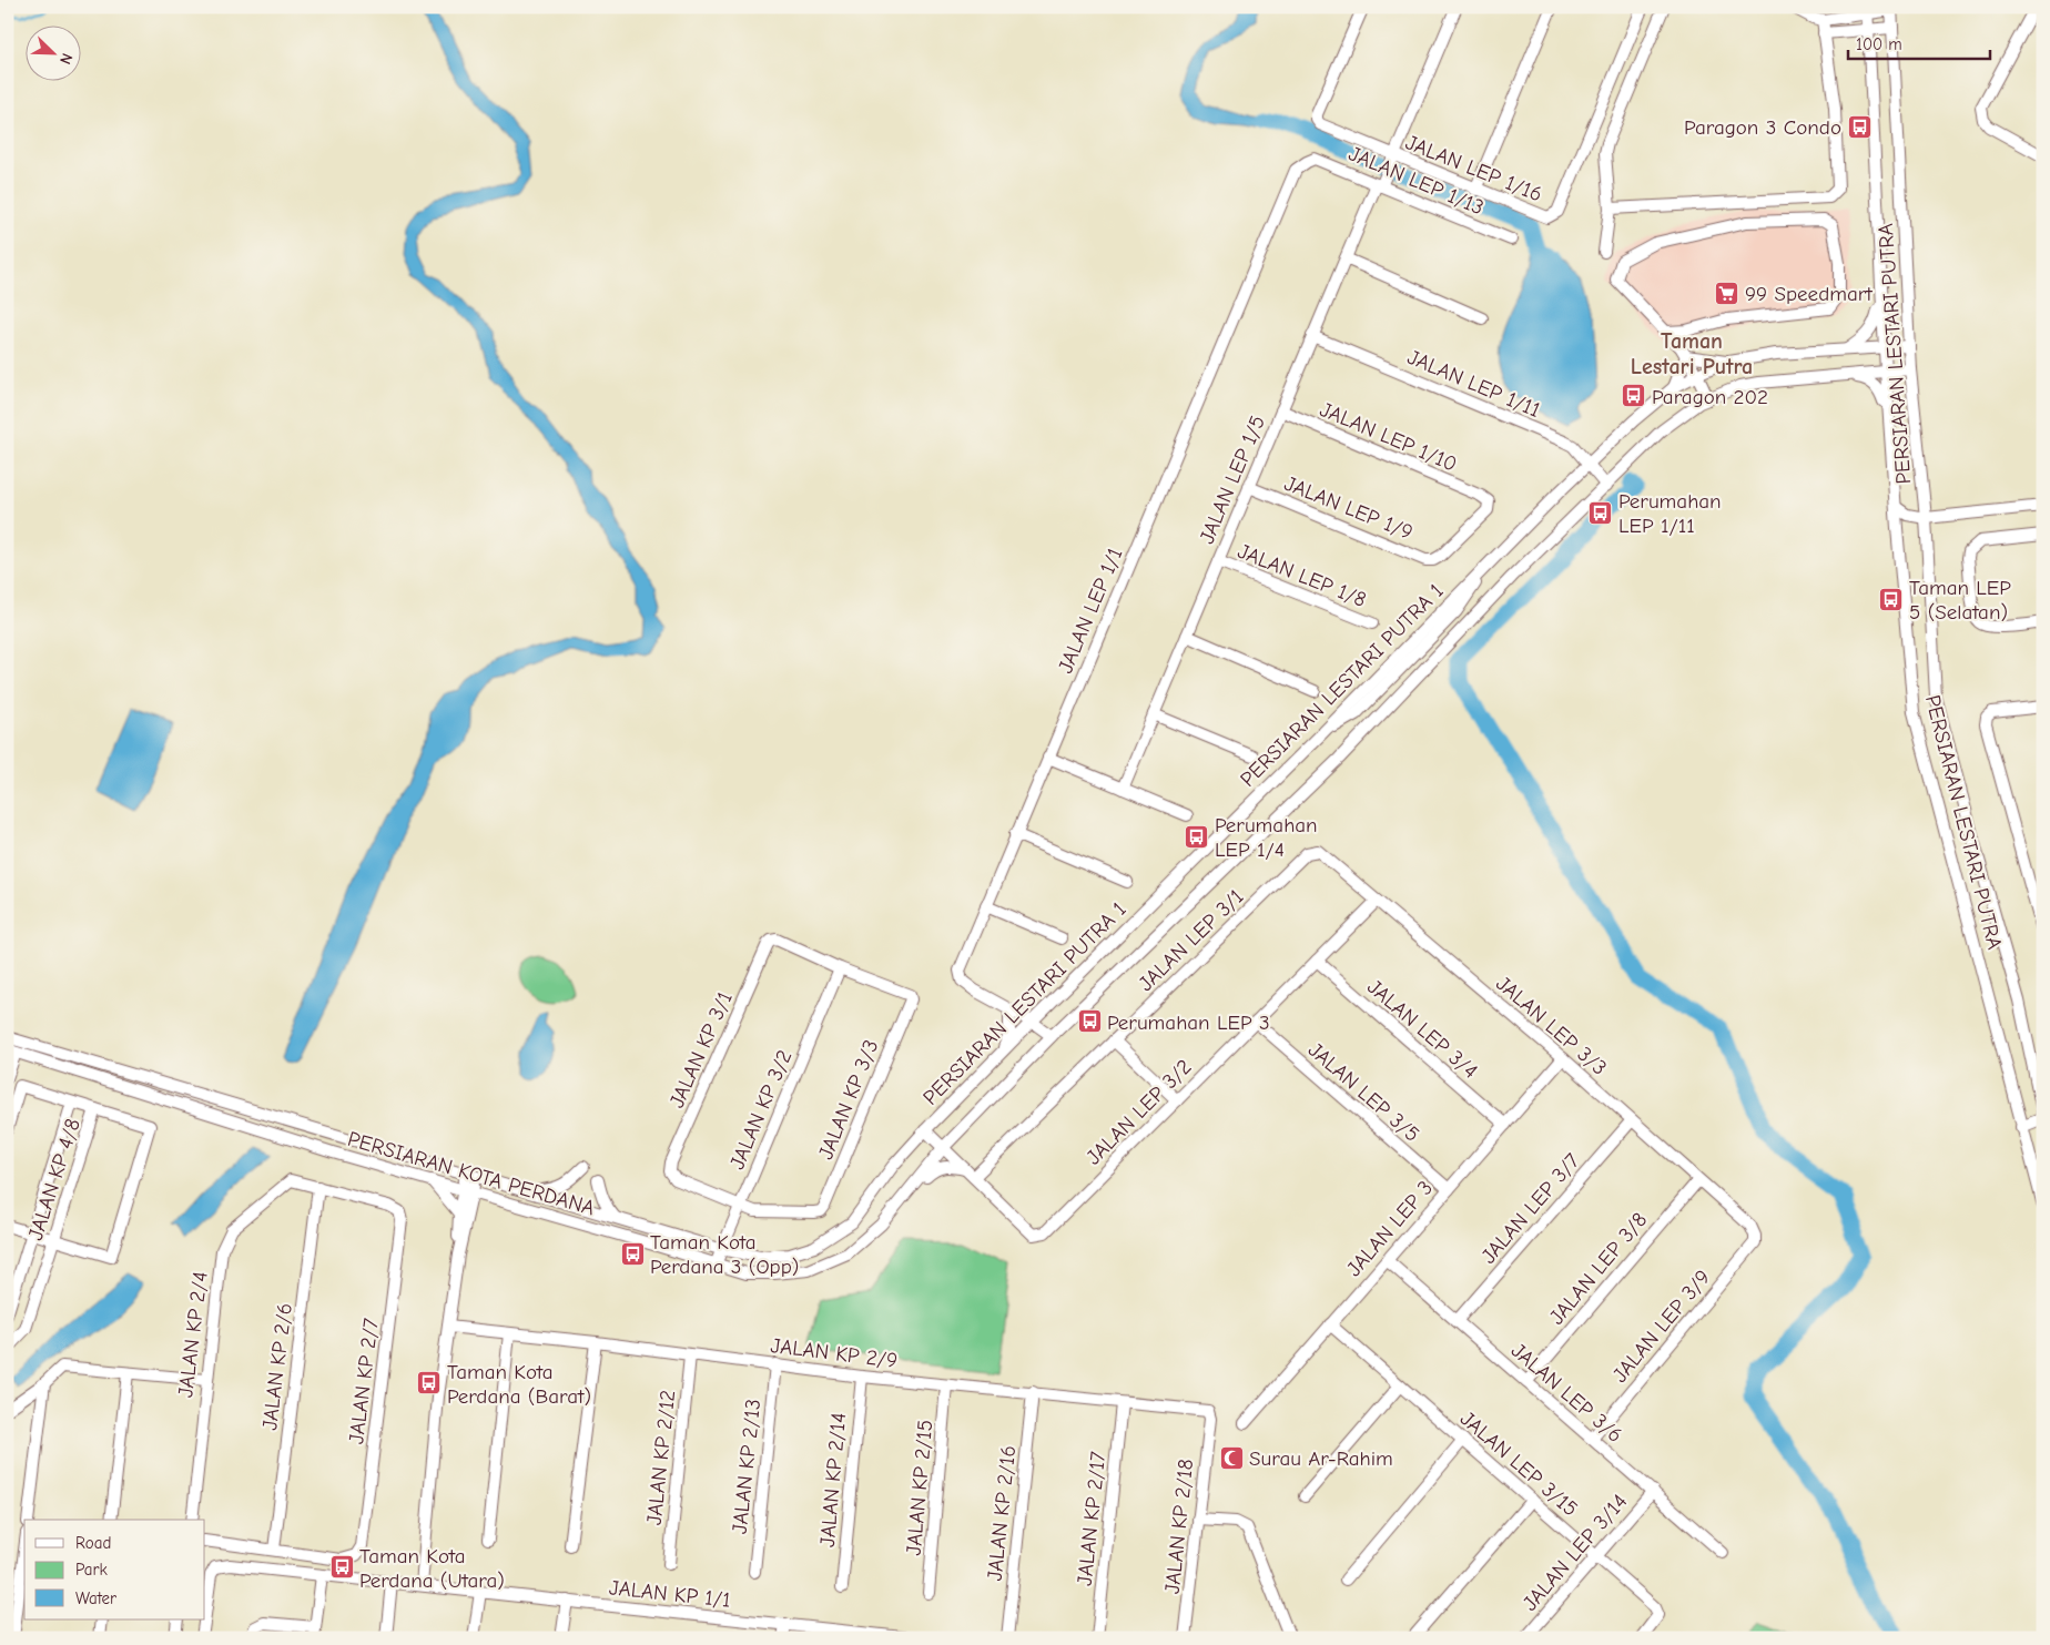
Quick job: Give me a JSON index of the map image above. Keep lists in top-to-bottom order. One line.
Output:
{"streets":{"street":["JALAN LEP 1/16","JALAN LEP 1/13","PERSIARAN LESTARI PUTRA","JALAN LEP 1/11","JALAN LEP 1/10","JALAN LEP 1/5","JALAN LEP 1/9","JALAN LEP 1/8","JALAN LEP 1/1","PERSIARAN LESTARI PUTRA 1","JALAN LEP 3/1","JALAN LEP 3/3","JALAN LEP 3/4","JALAN KP 3/1","JALAN LEP 3/5","JALAN KP 3/3","JALAN KP 3/2","JALAN LEP 3/2","PERSIARAN KOTA PERDANA","JALAN KP 4/8","JALAN LEP 3/7","JALAN LEP 3","JALAN LEP 3/8","JALAN LEP 3/9","JALAN KP 2/4","JALAN KP 2/9","JALAN KP 2/6","JALAN KP 2/7","JALAN LEP 3/6","JALAN KP 2/12","JALAN LEP 3/15","JALAN KP 2/13","JALAN KP 2/14","JALAN KP 2/15","JALAN KP 2/16","JALAN KP 2/17","JALAN KP 2/18","JALAN LEP 3/14","JALAN KP 1/1"]},"crossings":[["JALAN LEP 1/16","JALAN LEP 1/5"],["JALAN LEP 1/13","JALAN LEP 1/5"],["JALAN LEP 1/13","JALAN LEP 1/1"],["PERSIARAN LESTARI PUTRA","PERSIARAN LESTARI PUTRA 1"],["JALAN LEP 1/11","JALAN LEP 1/5"],["JALAN LEP 1/11","PERSIARAN LESTARI PUTRA 1"],["JALAN LEP 1/10","JALAN LEP 1/5"],["JALAN LEP 1/10","JALAN LEP 1/9"],["JALAN LEP 1/5","JALAN LEP 1/9"],["JALAN LEP 1/5","JALAN LEP 1/8"],["JALAN LEP 1/1","PERSIARAN LESTARI PUTRA 1"],["PERSIARAN LESTARI PUTRA 1","PERSIARAN KOTA PERDANA"],["JALAN LEP 3/1","JALAN LEP 3/3"],["JALAN LEP 3/1","JALAN LEP 3/2"],["JALAN LEP 3/3","JALAN LEP 3/2"],["JALAN LEP 3/3","JALAN LEP 3/7"],["JALAN LEP 3/3","JALAN LEP 3"],["JALAN LEP 3/3","JALAN LEP 3/8"],["JALAN LEP 3/3","JALAN LEP 3/9"],["JALAN LEP 3/4","JALAN LEP 3/2"],["JALAN LEP 3/4","JALAN LEP 3"],["JALAN KP 3/1","JALAN KP 3/3"],["JALAN KP 3/1","JALAN KP 3/2"],["JALAN LEP 3/5","JALAN LEP 3/2"],["JALAN LEP 3/5","JALAN LEP 3"],["JALAN KP 3/3","JALAN KP 3/2"],["JALAN KP 3/2","PERSIARAN KOTA PERDANA"],["JALAN LEP 3/7","JALAN LEP 3/6"],["JALAN LEP 3","JALAN LEP 3/6"],["JALAN LEP 3","JALAN LEP 3/15"],["JALAN LEP 3/8","JALAN LEP 3/6"],["JALAN LEP 3/9","JALAN LEP 3/6"],["JALAN KP 2/4","JALAN KP 2/6"],["JALAN KP 2/4","JALAN KP 2/7"],["JALAN KP 2/9","JALAN KP 2/12"],["JALAN KP 2/9","JALAN KP 2/13"],["JALAN KP 2/9","JALAN KP 2/14"],["JALAN KP 2/9","JALAN KP 2/15"],["JALAN KP 2/9","JALAN KP 2/16"],["JALAN KP 2/9","JALAN KP 2/17"],["JALAN KP 2/9","JALAN KP 2/18"],["JALAN KP 2/6","JALAN KP 2/7"],["JALAN LEP 3/6","JALAN LEP 3/14"],["JALAN LEP 3/15","JALAN LEP 3/14"]],"districts":["Taman Lestari Putra"],"places":{"bus stop":["Paragon 3 Condo","Paragon 202","Perumahan LEP 1/11","Taman LEP 5 (Selatan)","Perumahan LEP 1/4","Perumahan LEP 3","Taman Kota Perdana 3 (Opp)","Taman Kota Perdana (Barat)","Taman Kota Perdana (Utara)"],"supermarket":["99 Speedmart"],"mosque":["Surau Ar-Rahim"]},"legend":["Road","Park","Water"],"scale_bar":"100 m","north":"bottom right"}
